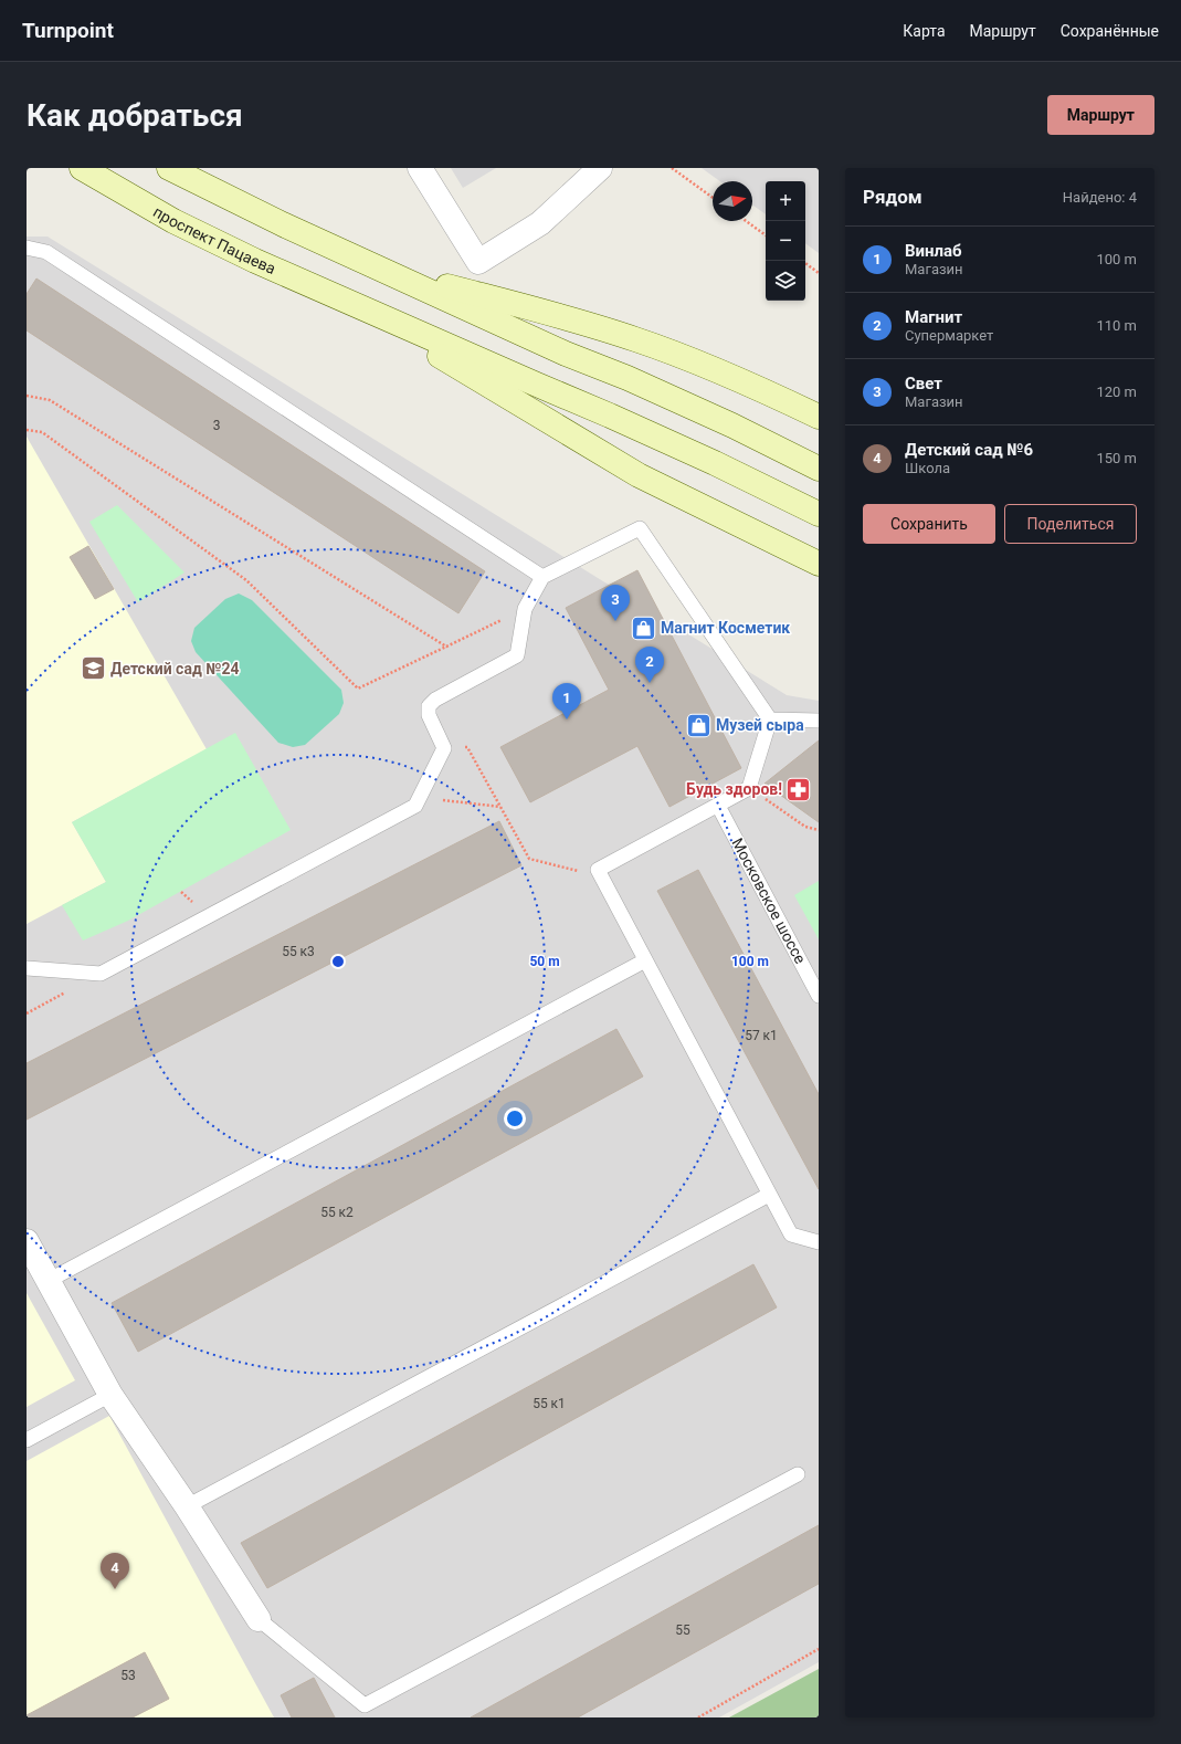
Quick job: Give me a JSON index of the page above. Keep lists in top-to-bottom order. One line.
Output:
{"streets":{"main road":["проспект Пацаева"],"lane":["Московское шоссе"]},"places":{"shop":["Магнит Косметик","Музей сыра"],"school or university":["Детский сад №24"],"pharmacy":["Будь здоров!"]},"house_numbers":["3","55 к3","57 к1","55 к2","55 к1","55","53"],"north":"right","page":{"header":"Turnpoint","nav":["Карта","Маршрут","Сохранённые"],"buttons":["Маршрут",["Сохранить","Поделиться"]],"title":"Как добраться","heading":["Рядом","Найдено: 4"],"map_buttons":["+","−"],"list":[{"mark":"1","name":"Винлаб","note":"Магазин","value":"100 m"},{"mark":"2","name":"Магнит","note":"Супермаркет","value":"110 m"},{"mark":"3","name":"Свет","note":"Магазин","value":"120 m"},{"mark":"4","name":"Детский сад №6","note":"Школа","value":"150 m"}],"pins":["3","2","1","4"]},"rings":["50 m","100 m"]}
